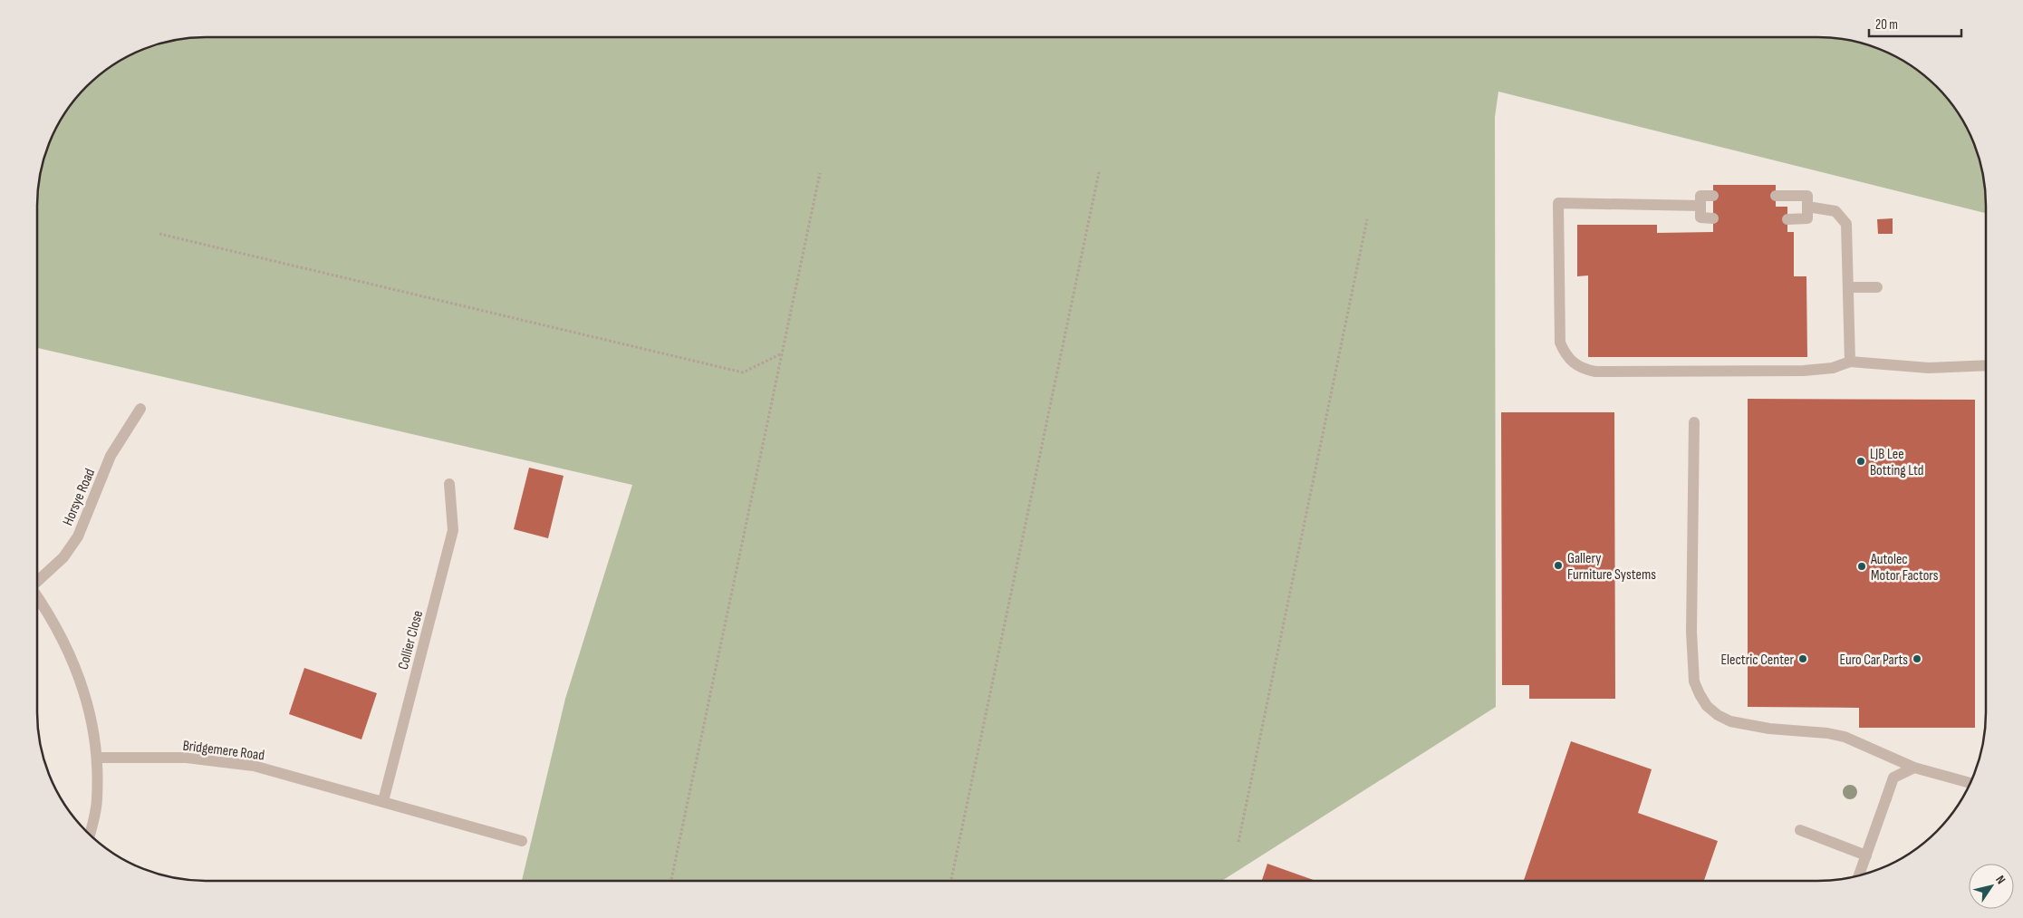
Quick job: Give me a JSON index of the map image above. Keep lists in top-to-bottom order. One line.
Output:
{"streets":{"street":["Horsye Road","Collier Close","Bridgemere Road"]},"crossings":[["Collier Close","Bridgemere Road"]],"places":["LJB Lee Botting Ltd","Gallery Furniture Systems","Autolec Motor Factors","Electric Center","Euro Car Parts"],"scale_bar":"20 m","north":"top right"}
